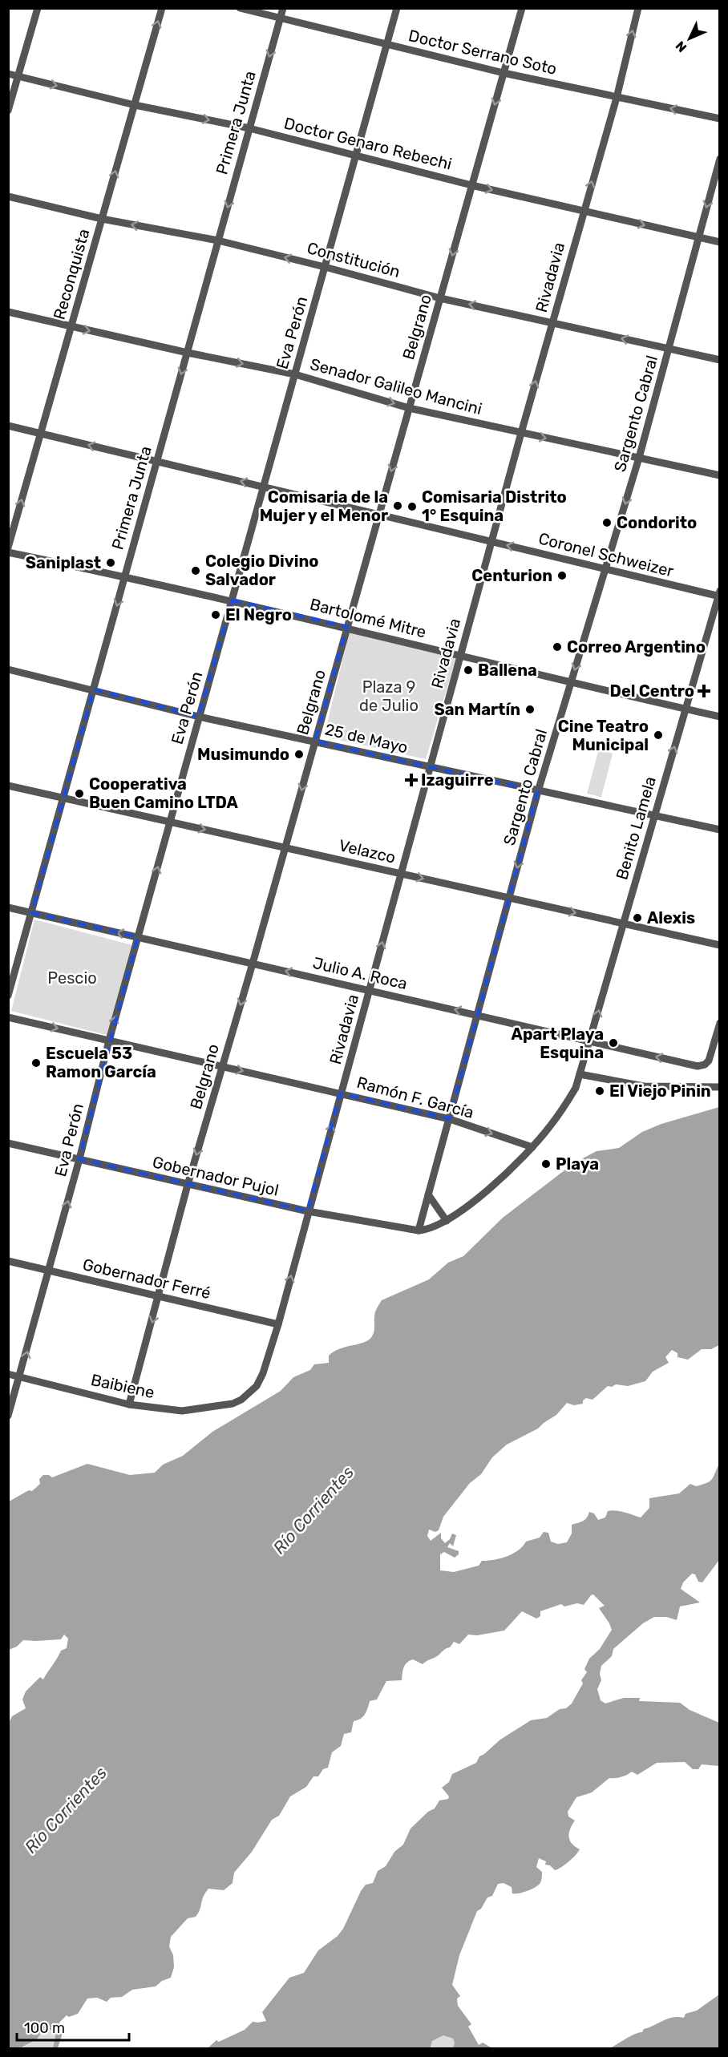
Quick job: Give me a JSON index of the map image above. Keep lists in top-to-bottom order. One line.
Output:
{"streets":{"street":["Doctor Serrano Soto","Primera Junta","Doctor Genaro Rebechi","Constitución","Reconquista","Rivadavia","Belgrano","Eva Perón","Senador Galileo Mancini","Sargento Cabral","Coronel Schweizer","Bartolomé Mitre","25 de Mayo","Benito Lamela","Velazco","Julio A. Roca","Ramón F. García","Gobernador Pujol","Gobernador Ferré","Baibiene"]},"crossings":[["Doctor Serrano Soto","Primera Junta"],["Doctor Serrano Soto","Rivadavia"],["Doctor Serrano Soto","Belgrano"],["Doctor Serrano Soto","Eva Perón"],["Primera Junta","Doctor Genaro Rebechi"],["Primera Junta","Constitución"],["Primera Junta","Senador Galileo Mancini"],["Primera Junta","Coronel Schweizer"],["Primera Junta","Bartolomé Mitre"],["Primera Junta","25 de Mayo"],["Primera Junta","Velazco"],["Primera Junta","Julio A. Roca"],["Doctor Genaro Rebechi","Reconquista"],["Doctor Genaro Rebechi","Rivadavia"],["Doctor Genaro Rebechi","Belgrano"],["Doctor Genaro Rebechi","Eva Perón"],["Doctor Genaro Rebechi","Sargento Cabral"],["Constitución","Reconquista"],["Constitución","Rivadavia"],["Constitución","Belgrano"],["Constitución","Eva Perón"],["Constitución","Sargento Cabral"],["Reconquista","Senador Galileo Mancini"],["Reconquista","Coronel Schweizer"],["Rivadavia","Senador Galileo Mancini"],["Rivadavia","Coronel Schweizer"],["Rivadavia","Bartolomé Mitre"],["Rivadavia","25 de Mayo"],["Rivadavia","Velazco"],["Rivadavia","Julio A. Roca"],["Rivadavia","Ramón F. García"],["Rivadavia","Gobernador Pujol"],["Rivadavia","Gobernador Ferré"],["Rivadavia","Baibiene"],["Belgrano","Senador Galileo Mancini"],["Belgrano","Coronel Schweizer"],["Belgrano","Bartolomé Mitre"],["Belgrano","25 de Mayo"],["Belgrano","Velazco"],["Belgrano","Julio A. Roca"],["Belgrano","Ramón F. García"],["Belgrano","Gobernador Pujol"],["Belgrano","Gobernador Ferré"],["Belgrano","Baibiene"],["Eva Perón","Senador Galileo Mancini"],["Eva Perón","Coronel Schweizer"],["Eva Perón","Bartolomé Mitre"],["Eva Perón","25 de Mayo"],["Eva Perón","Velazco"],["Eva Perón","Julio A. Roca"],["Eva Perón","Ramón F. García"],["Eva Perón","Gobernador Pujol"],["Eva Perón","Gobernador Ferré"],["Eva Perón","Baibiene"],["Senador Galileo Mancini","Sargento Cabral"],["Sargento Cabral","Coronel Schweizer"],["Sargento Cabral","Bartolomé Mitre"],["Sargento Cabral","25 de Mayo"],["Sargento Cabral","Benito Lamela"],["Sargento Cabral","Velazco"],["Sargento Cabral","Julio A. Roca"],["Sargento Cabral","Ramón F. García"],["Sargento Cabral","Gobernador Pujol"],["Coronel Schweizer","Benito Lamela"],["Bartolomé Mitre","Benito Lamela"],["25 de Mayo","Benito Lamela"],["Benito Lamela","Velazco"],["Benito Lamela","Julio A. Roca"],["Benito Lamela","Ramón F. García"],["Benito Lamela","Gobernador Pujol"]],"one_way":["Primera Junta","Doctor Genaro Rebechi","Constitución","Reconquista","Rivadavia","Belgrano","Senador Galileo Mancini","Sargento Cabral","Coronel Schweizer","Velazco","Julio A. Roca","Ramón F. García"],"water":["Río Corrientes"],"parks":["Plaza 9 de Julio","Pescio"],"places":{"other":["Comisaria de la Mujer y el Menor","Comisaria Distrito 1° Esquina","Condorito","Saniplast","Colegio Divino Salvador","Centurion","El Negro","Correo Argentino","Ballena","San Martín","Cine Teatro Municipal","Musimundo","Cooperativa Buen Camino LTDA","Alexis","Apart Playa Esquina","Escuela 53 Ramon García","El Viejo Pinin","Playa"],"health":["Del Centro","Izaguirre"]},"scale_bar":"100 m","north":"bottom left"}
